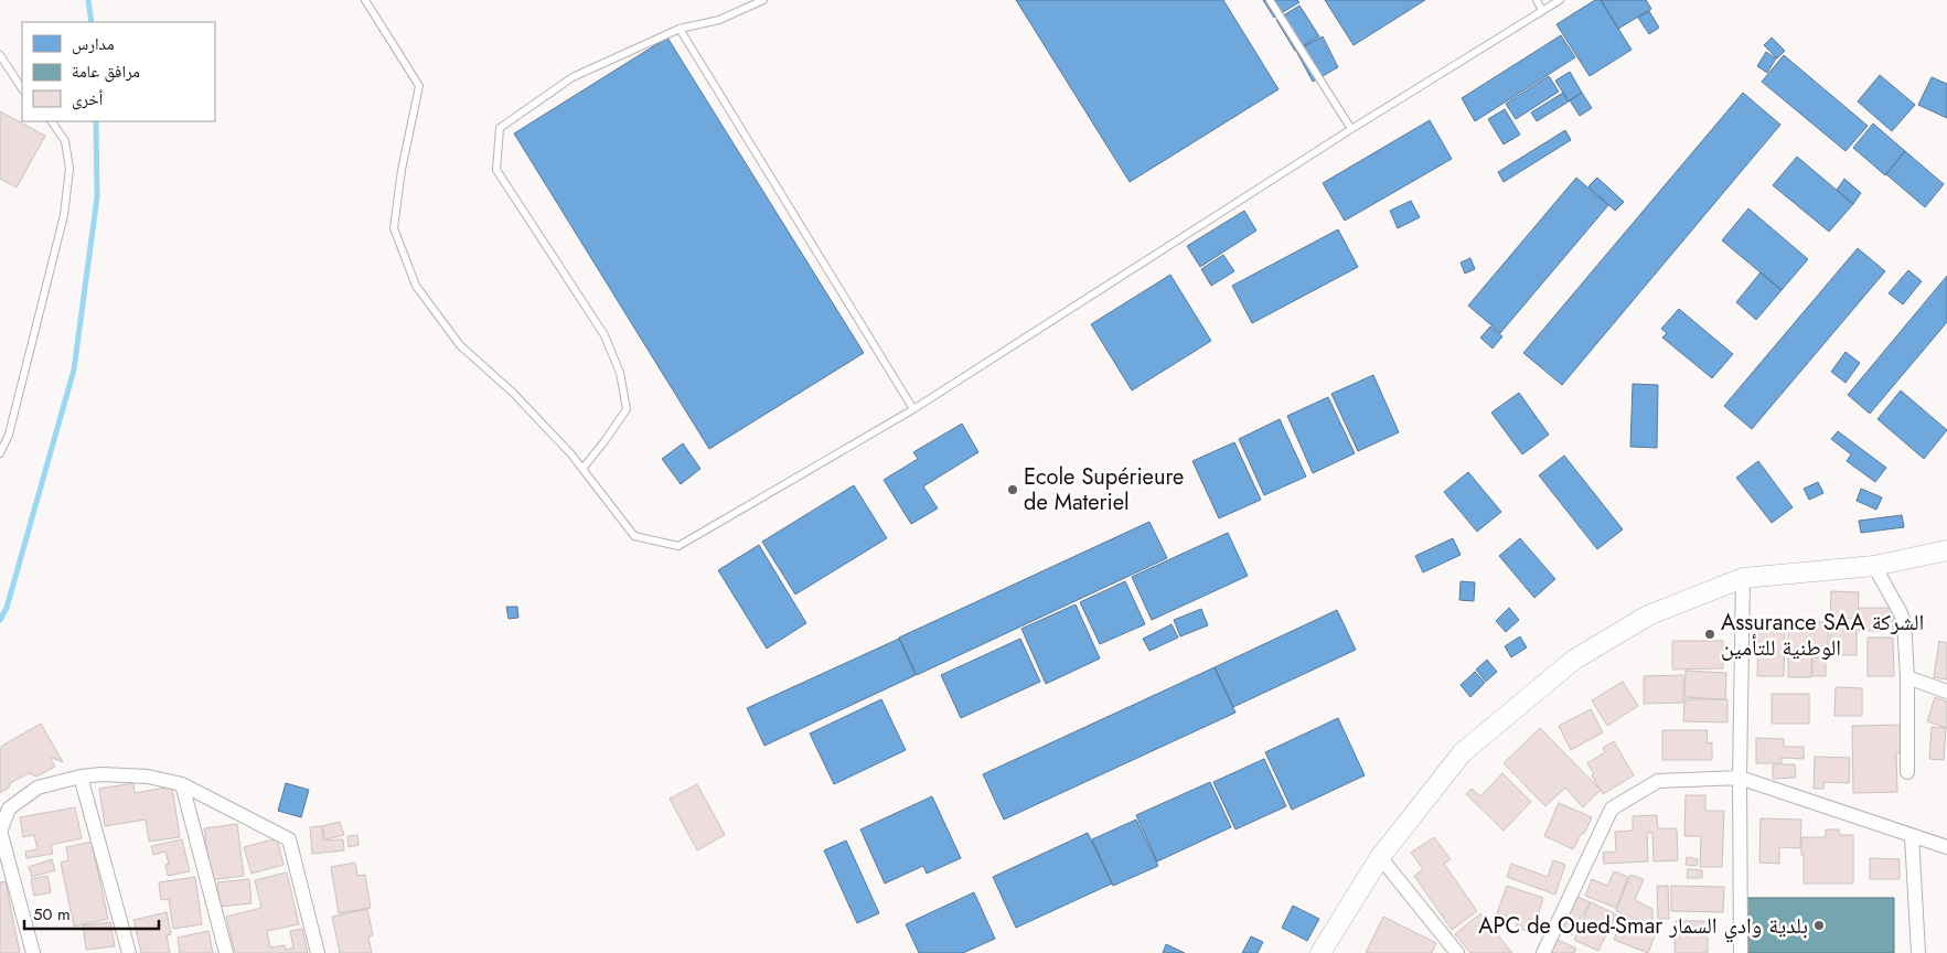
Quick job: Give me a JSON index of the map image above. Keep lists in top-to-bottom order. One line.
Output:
{"places":["Ecole Supérieure de Materiel","Assurance SAA الشركة الوطنية للتأمين","APC de Oued-Smar بلدية وادي السمار"],"legend":["مدارس","مرافق عامة","أخرى"],"scale_bar":"50 m"}
